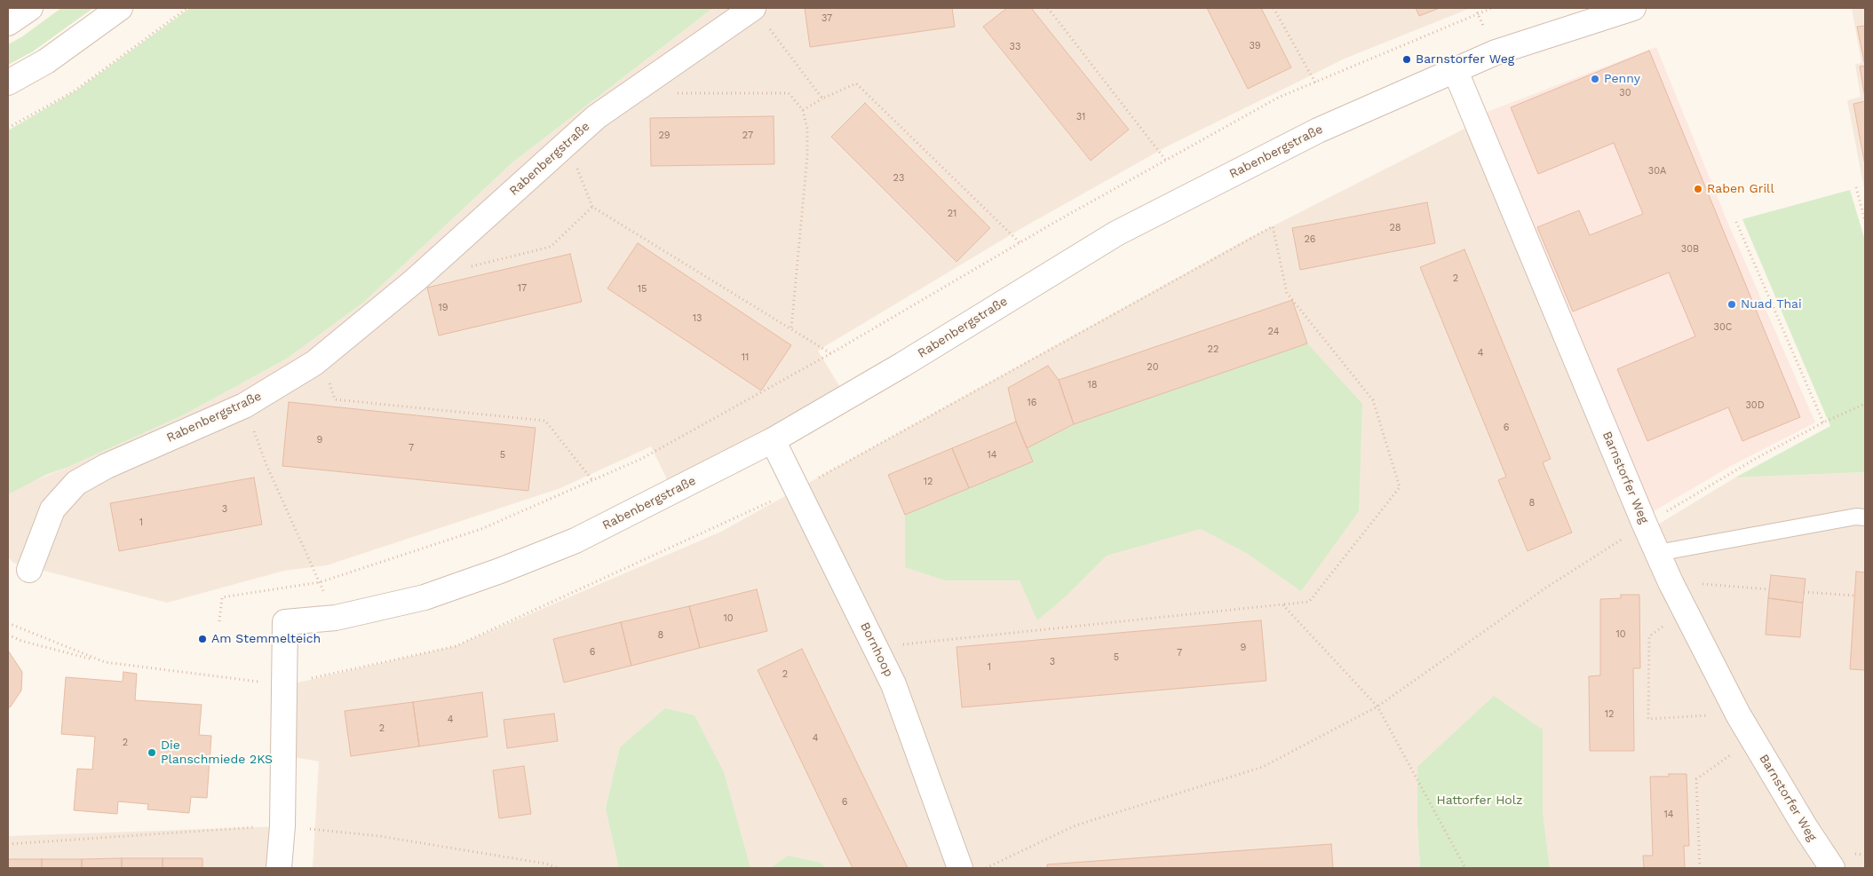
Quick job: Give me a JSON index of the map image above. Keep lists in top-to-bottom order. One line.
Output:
{"streets":{"street":["Rabenbergstraße","Barnstorfer Weg","Bornhoop"]},"crossings":[["Rabenbergstraße","Barnstorfer Weg"],["Rabenbergstraße","Bornhoop"]],"parks":["Hattorfer Holz"],"places":["Barnstorfer Weg","Penny","Raben Grill","Nuad Thai","Am Stemmelteich","Die Planschmiede 2KS"],"house_numbers":["37","39","33","30","31","29","27","30A","23","21","28","26","30B","2","17","15","19","13","30C","24","22","4","11","20","18","16","30D","6","9","7","5","14","12","8","3","1","10","10","8","9","6","7","5","3","1","2","12","4","2","4","2","6","14"]}
